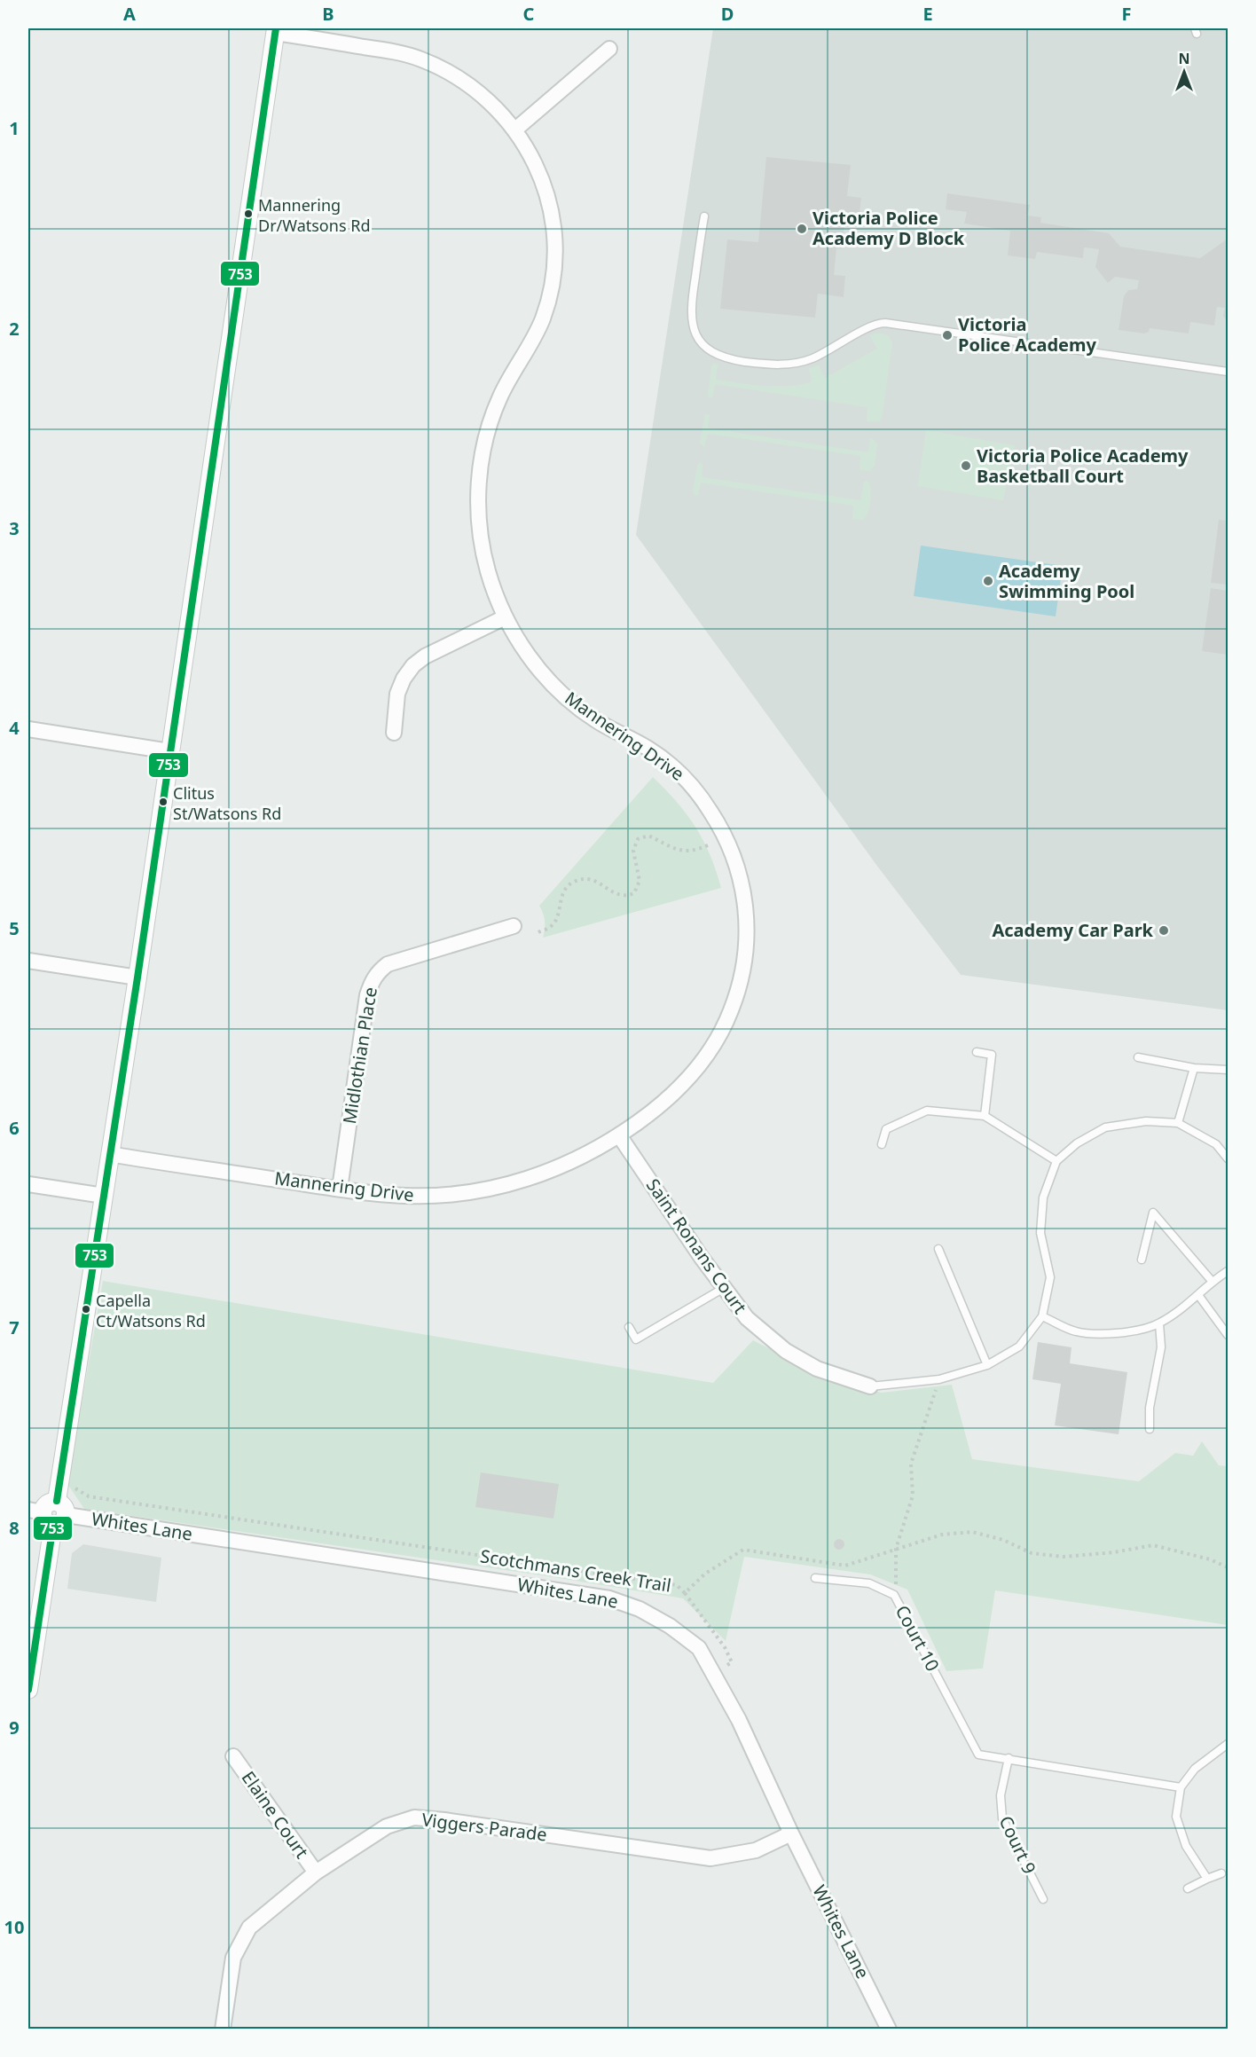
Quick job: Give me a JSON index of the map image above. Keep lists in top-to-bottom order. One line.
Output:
{"streets":{"street":["Mannering Drive","Midlothian Place","Saint Ronans Court","Whites Lane","Elaine Court","Viggers Parade"],"lane":["Court 10","Court 9"],"path":["Scotchmans Creek Trail"]},"crossings":[["Mannering Drive","Midlothian Place"],["Mannering Drive","Saint Ronans Court"],["Whites Lane","Scotchmans Creek Trail"],["Whites Lane","Viggers Parade"],["Court 10","Court 9"],["Elaine Court","Viggers Parade"]],"places":["Mannering Dr/Watsons Rd","Victoria Police Academy D Block","Victoria Police Academy","Victoria Police Academy Basketball Court","Academy Swimming Pool","Clitus St/Watsons Rd","Academy Car Park","Capella Ct/Watsons Rd"],"lines":["transit line 753"],"north":"top","grid":{"columns":["A","B","C","D","E","F"],"rows":["1","2","3","4","5","6","7","8","9","10"]}}
